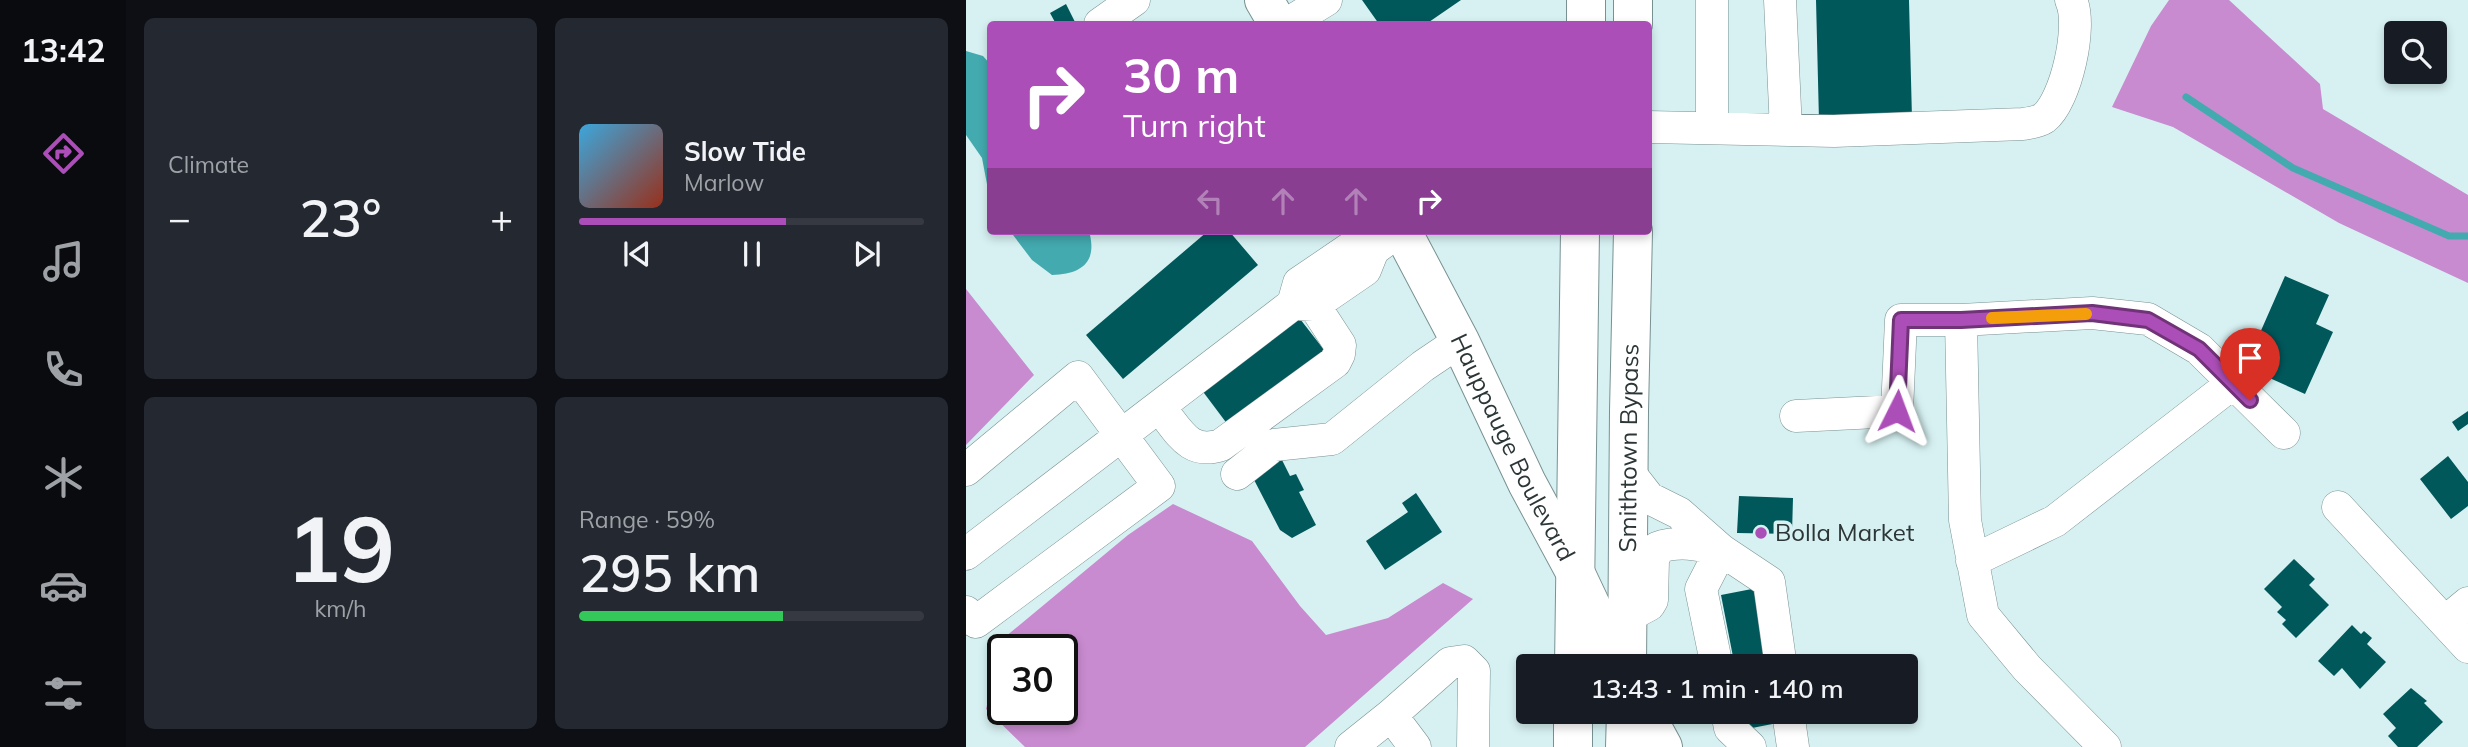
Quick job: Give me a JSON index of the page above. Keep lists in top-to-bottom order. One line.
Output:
{"streets":{"main road":["Hauppauge Boulevard","Smithtown Bypass"]},"crossings":[["Hauppauge Boulevard","Smithtown Bypass"]],"places":["Bolla Market"],"page":{"tabs":"13:42","tile":["Climate",["19","km/h"],["Range · 59%","295 km"]],"turn":["30 m","Turn right"],"song":["Slow Tide","Marlow"],"heat":["−","23°","+"],"limit":"30","trip":"13:43 · 1 min · 140 m"}}
